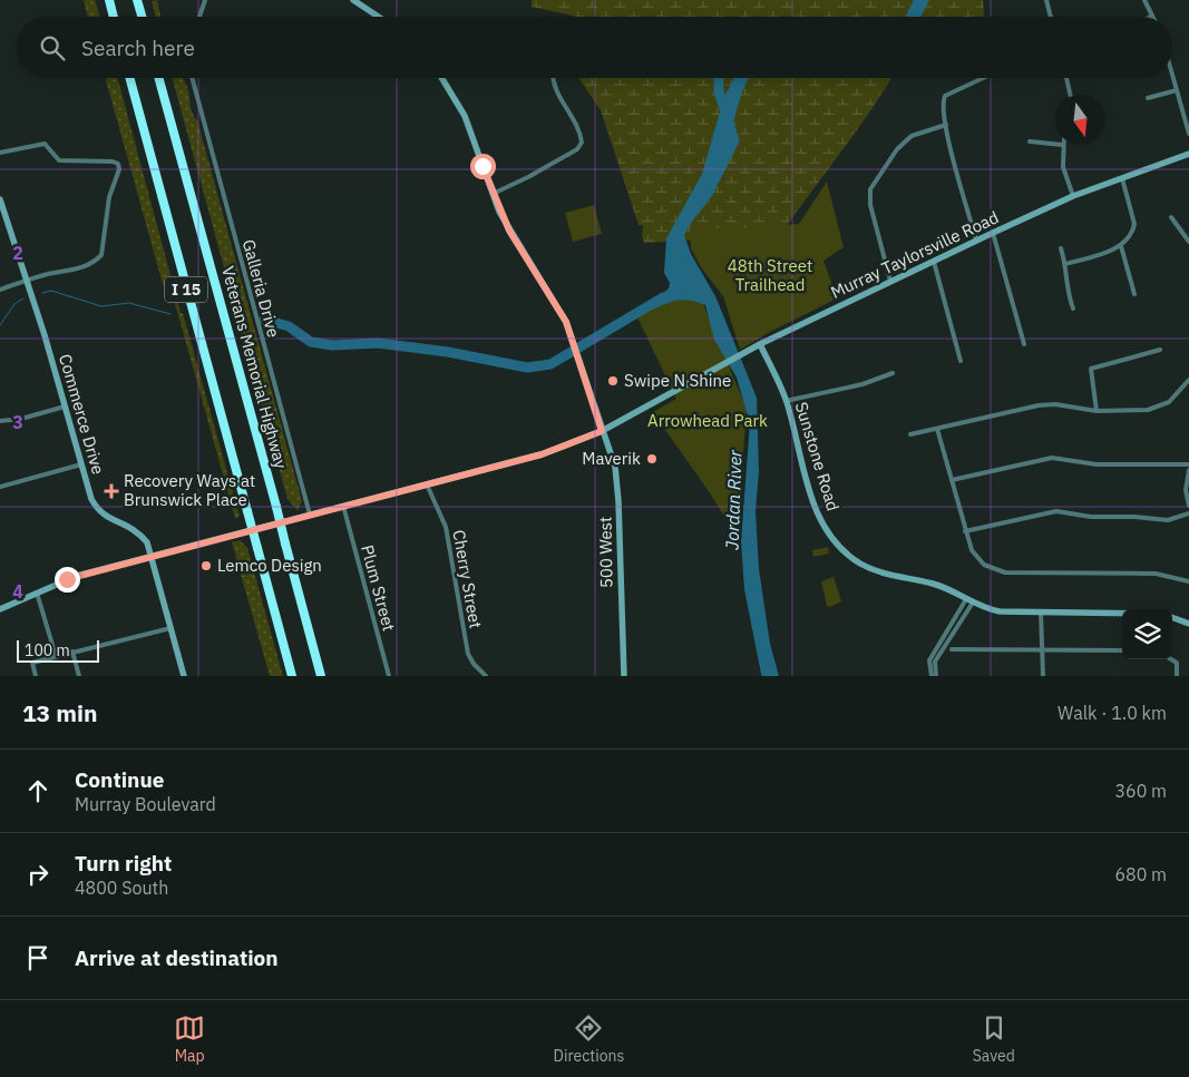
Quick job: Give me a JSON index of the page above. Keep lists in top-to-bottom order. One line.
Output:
{"streets":{"highway":["I 15","Veterans Memorial Highway"],"street":["Murray Taylorsville Road","Galleria Drive","Commerce Drive","Sunstone Road","500 West","Cherry Street","Plum Street"]},"crossings":[["Murray Taylorsville Road","Galleria Drive"],["Murray Taylorsville Road","Commerce Drive"],["Murray Taylorsville Road","Sunstone Road"],["Murray Taylorsville Road","500 West"],["Murray Taylorsville Road","Cherry Street"],["Murray Taylorsville Road","Plum Street"]],"water":["Jordan River"],"parks":["48th Street Trailhead","Arrowhead Park"],"places":{"other":["Swipe N Shine","Maverik","Lemco Design"],"health":["Recovery Ways at Brunswick Place"]},"scale_bar":"100 m","north":"bottom","page":{"search":"Search here","scale":"100 m","heading":["13 min","Walk · 1.0 km"],"list":[["Continue","Murray Boulevard","360 m"],["Turn right","4800 South","680 m"],"Arrive at destination"],"nav":["Map","Directions","Saved"]},"grid":{"rows":["2","3","4"]}}
